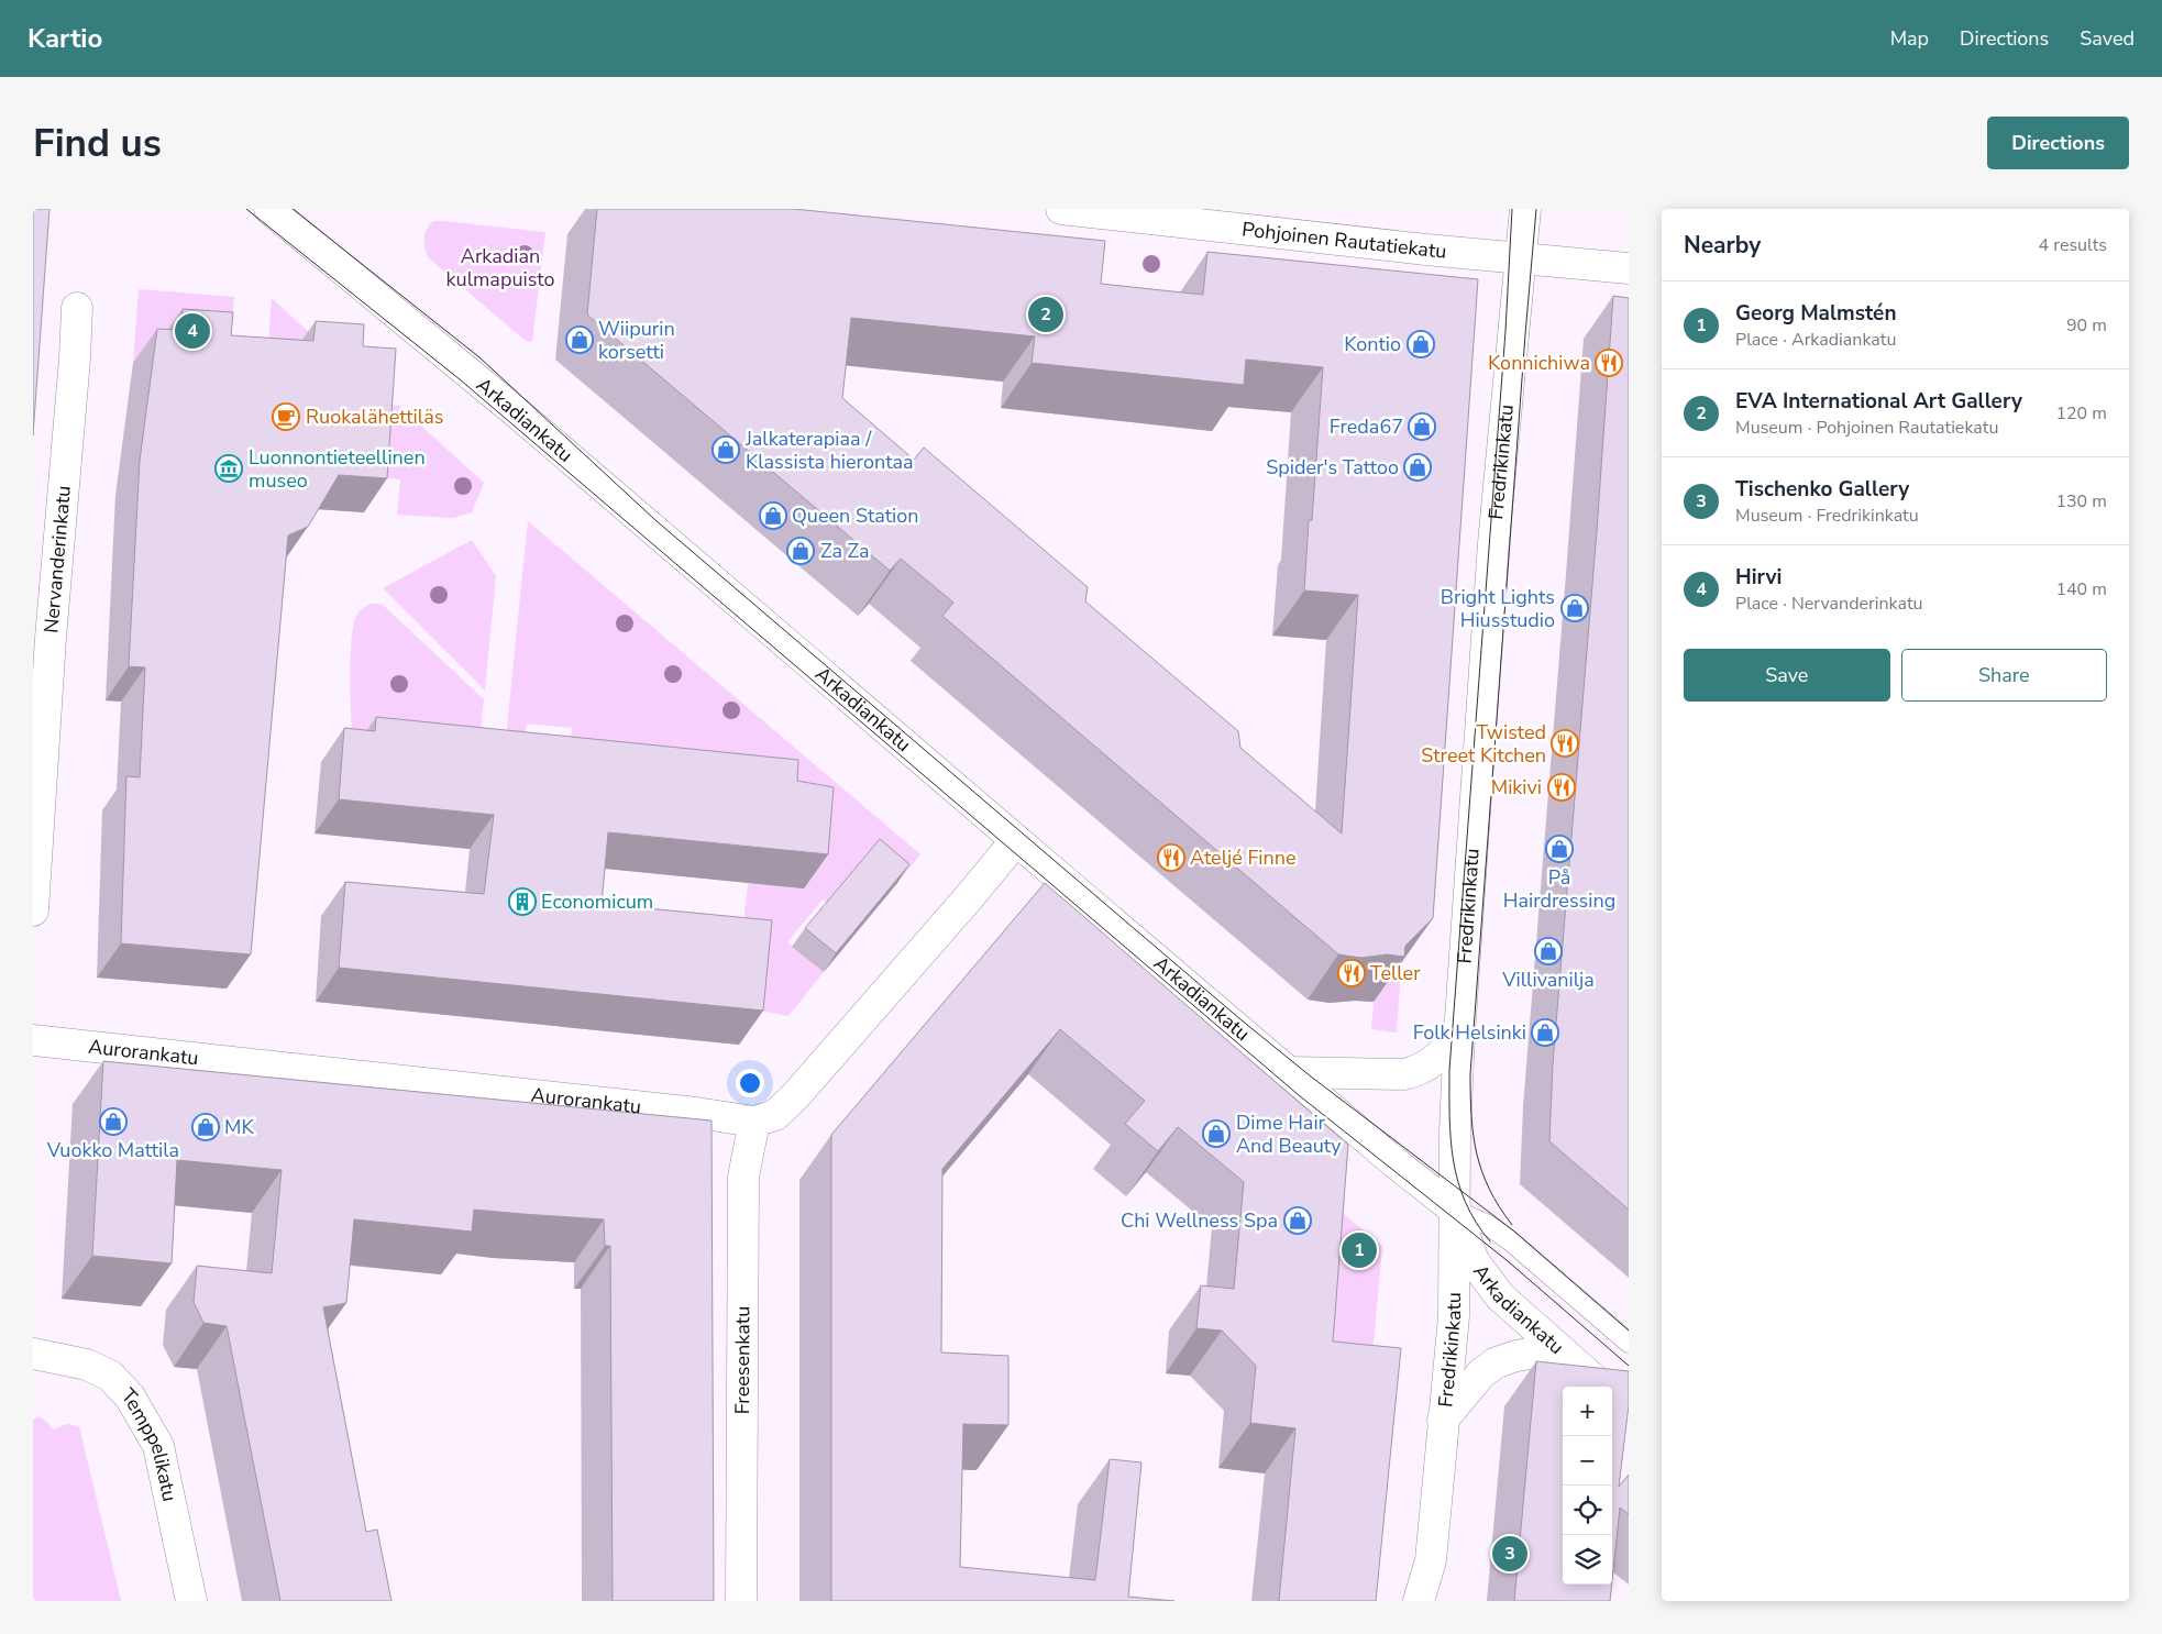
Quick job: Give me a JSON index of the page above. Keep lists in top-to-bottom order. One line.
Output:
{"streets":{"street":["Pohjoinen Rautatiekatu","Arkadiankatu","Fredrikinkatu","Nervanderinkatu","Aurorankatu","Freesenkatu","Temppelikatu"]},"crossings":[["Pohjoinen Rautatiekatu","Fredrikinkatu"],["Arkadiankatu","Fredrikinkatu"],["Aurorankatu","Freesenkatu"]],"parks":["Arkadian kulmapuisto"],"places":{"shop":["Wiipurin korsetti","Kontio","Freda67","Jalkaterapiaa / Klassista hierontaa","Spider's Tattoo","Queen Station","Za Za","Bright Lights Hiusstudio","På Hairdressing","Villivanilja","Folk Helsinki","Vuokko Mattila","MK","Dime Hair And Beauty","Chi Wellness Spa"],"restaurant":["Konnichiwa","Twisted Street Kitchen","Mikivi","Ateljé Finne","Teller"],"cafe":["Ruokalähettiläs"],"museum":["Luonnontieteellinen museo"],"building":["Economicum"]},"page":{"header":"Kartio","nav":["Map","Directions","Saved"],"buttons":["Directions",["Save","Share"]],"title":"Find us","heading":["Nearby","4 results"],"list":[{"mark":"1","name":"Georg Malmstén","note":"Place · Arkadiankatu","value":"90 m"},{"mark":"2","name":"EVA International Art Gallery","note":"Museum · Pohjoinen Rautatiekatu","value":"120 m"},{"mark":"3","name":"Tischenko Gallery","note":"Museum · Fredrikinkatu","value":"130 m"},{"mark":"4","name":"Hirvi","note":"Place · Nervanderinkatu","value":"140 m"}],"pins":["2","4","1","3"],"map_buttons":["+","−"]}}
